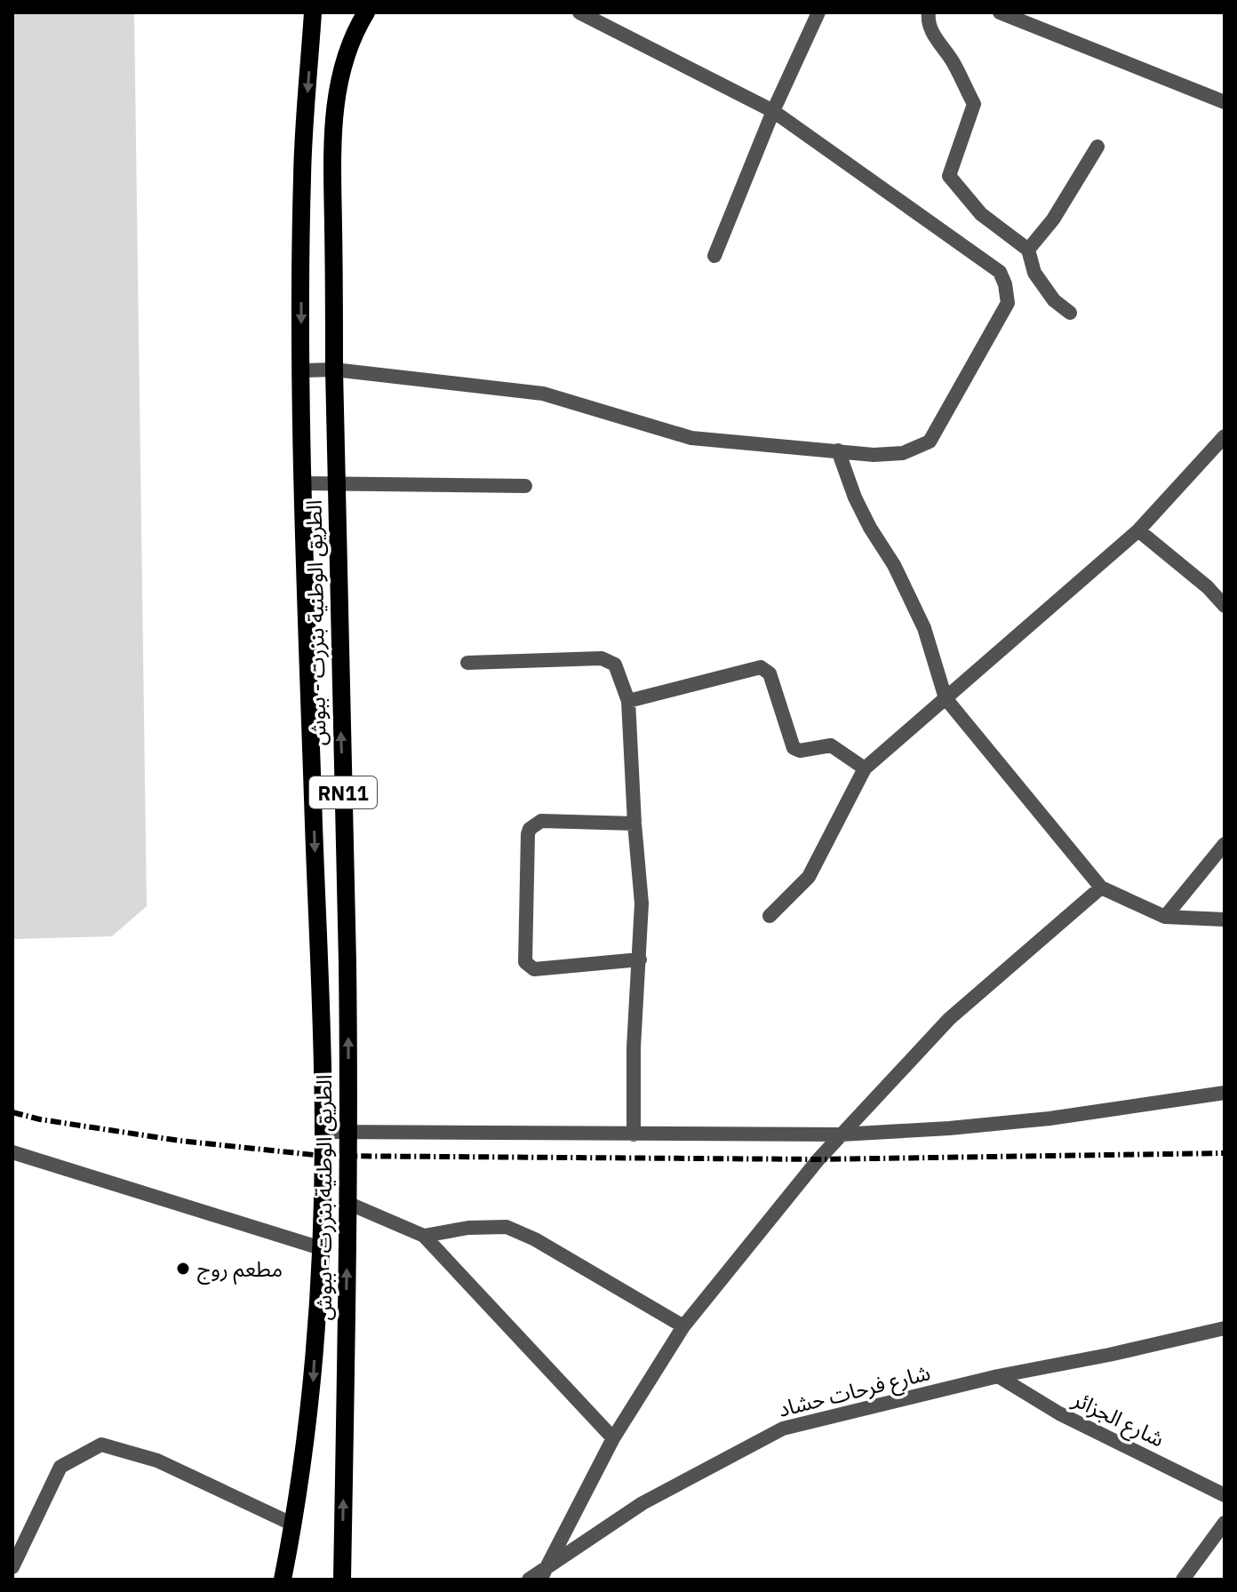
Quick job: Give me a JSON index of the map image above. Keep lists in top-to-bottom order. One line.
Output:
{"streets":{"main road":["الطريق الوطنية بنزرت - ببوش","RN11"],"street":["شارع فرحات حشاد","شارع الجزائر"]},"crossings":[["شارع فرحات حشاد","شارع الجزائر"]],"places":["مطعم روج"]}
